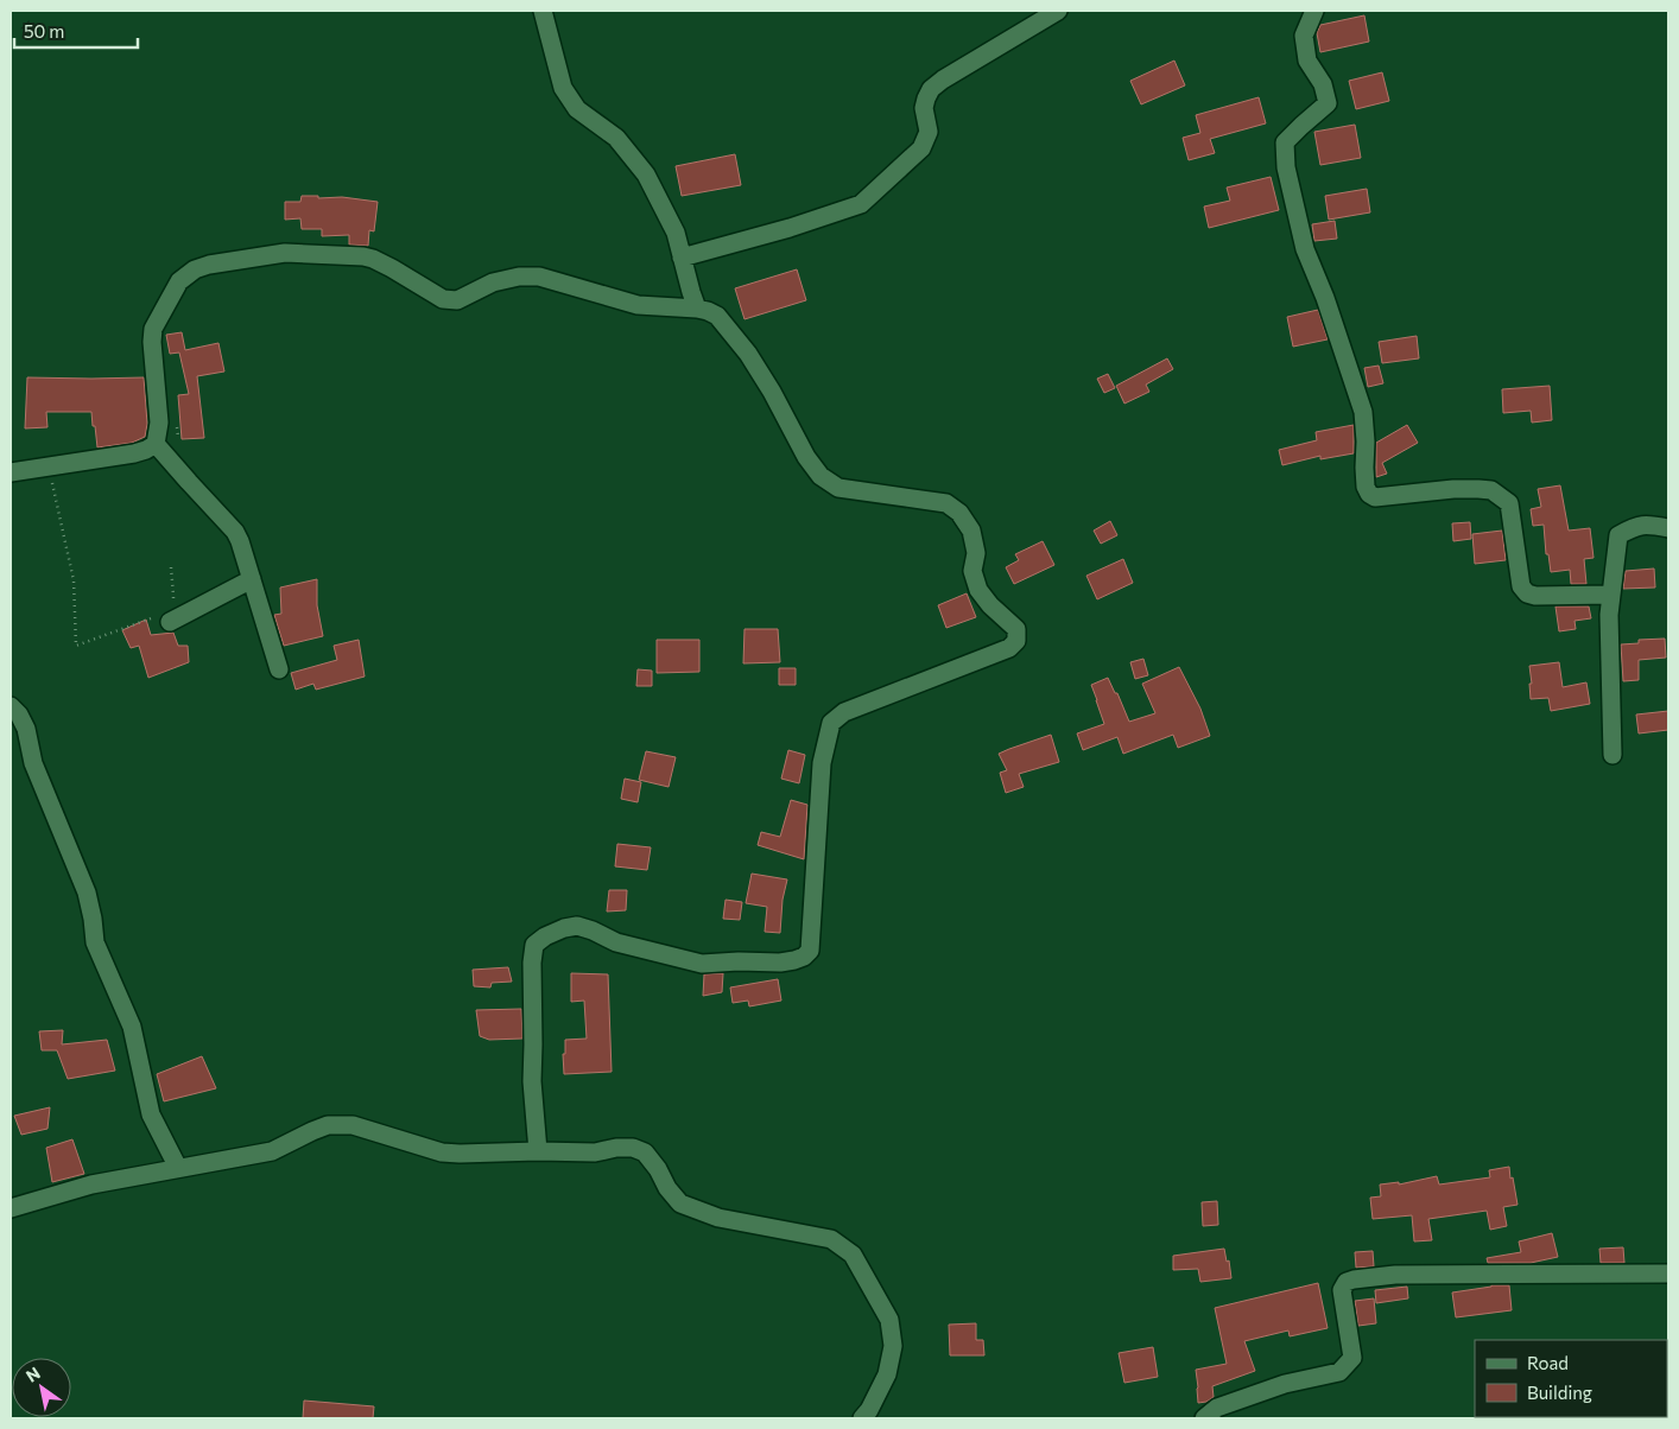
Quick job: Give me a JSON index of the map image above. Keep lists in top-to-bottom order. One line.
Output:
{"legend":["Road","Building"],"scale_bar":"50 m","north":"top left"}
